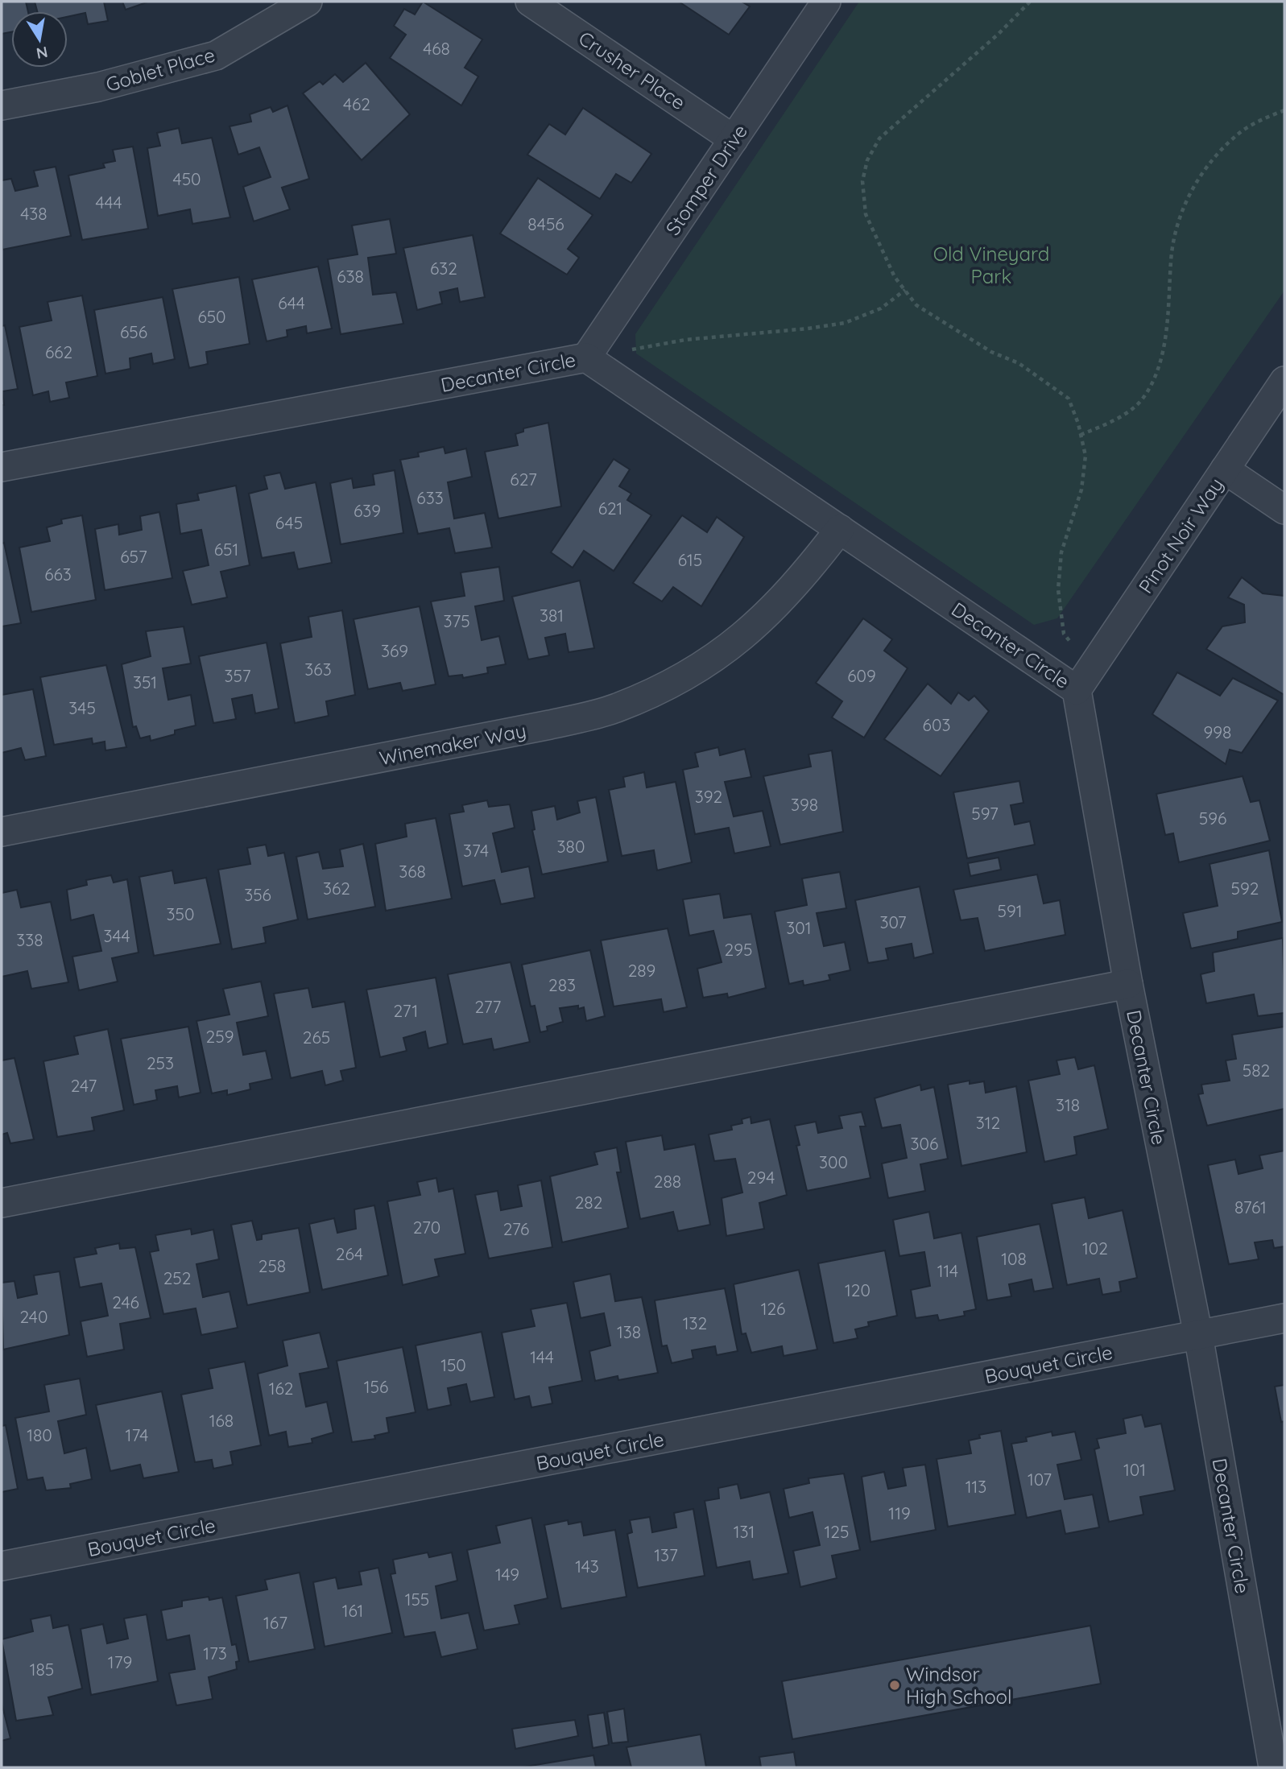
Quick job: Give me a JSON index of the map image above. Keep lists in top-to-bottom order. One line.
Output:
{"streets":{"street":["Goblet Place","Crusher Place","Stomper Drive","Decanter Circle","Pinot Noir Way","Winemaker Way","Bouquet Circle"]},"crossings":[["Crusher Place","Stomper Drive"],["Stomper Drive","Decanter Circle"],["Decanter Circle","Pinot Noir Way"],["Decanter Circle","Winemaker Way"],["Decanter Circle","Bouquet Circle"]],"parks":["Old Vineyard Park"],"places":["Windsor High School"],"house_numbers":["468","462","450","444","438","8456","632","638","644","650","656","662","627","633","621","639","645","651","657","615","663","381","375","369","363","357","609","351","345","603","998","392","398","597","596","380","374","368","362","592","356","591","350","307","301","344","338","295","289","283","277","271","259","265","253","582","247","318","312","306","300","294","288","282","8761","270","276","102","264","108","258","114","252","120","246","126","240","132","138","144","150","156","162","168","180","174","101","107","113","119","131","125","137","143","149","155","161","167","173","179","185"],"north":"bottom"}
